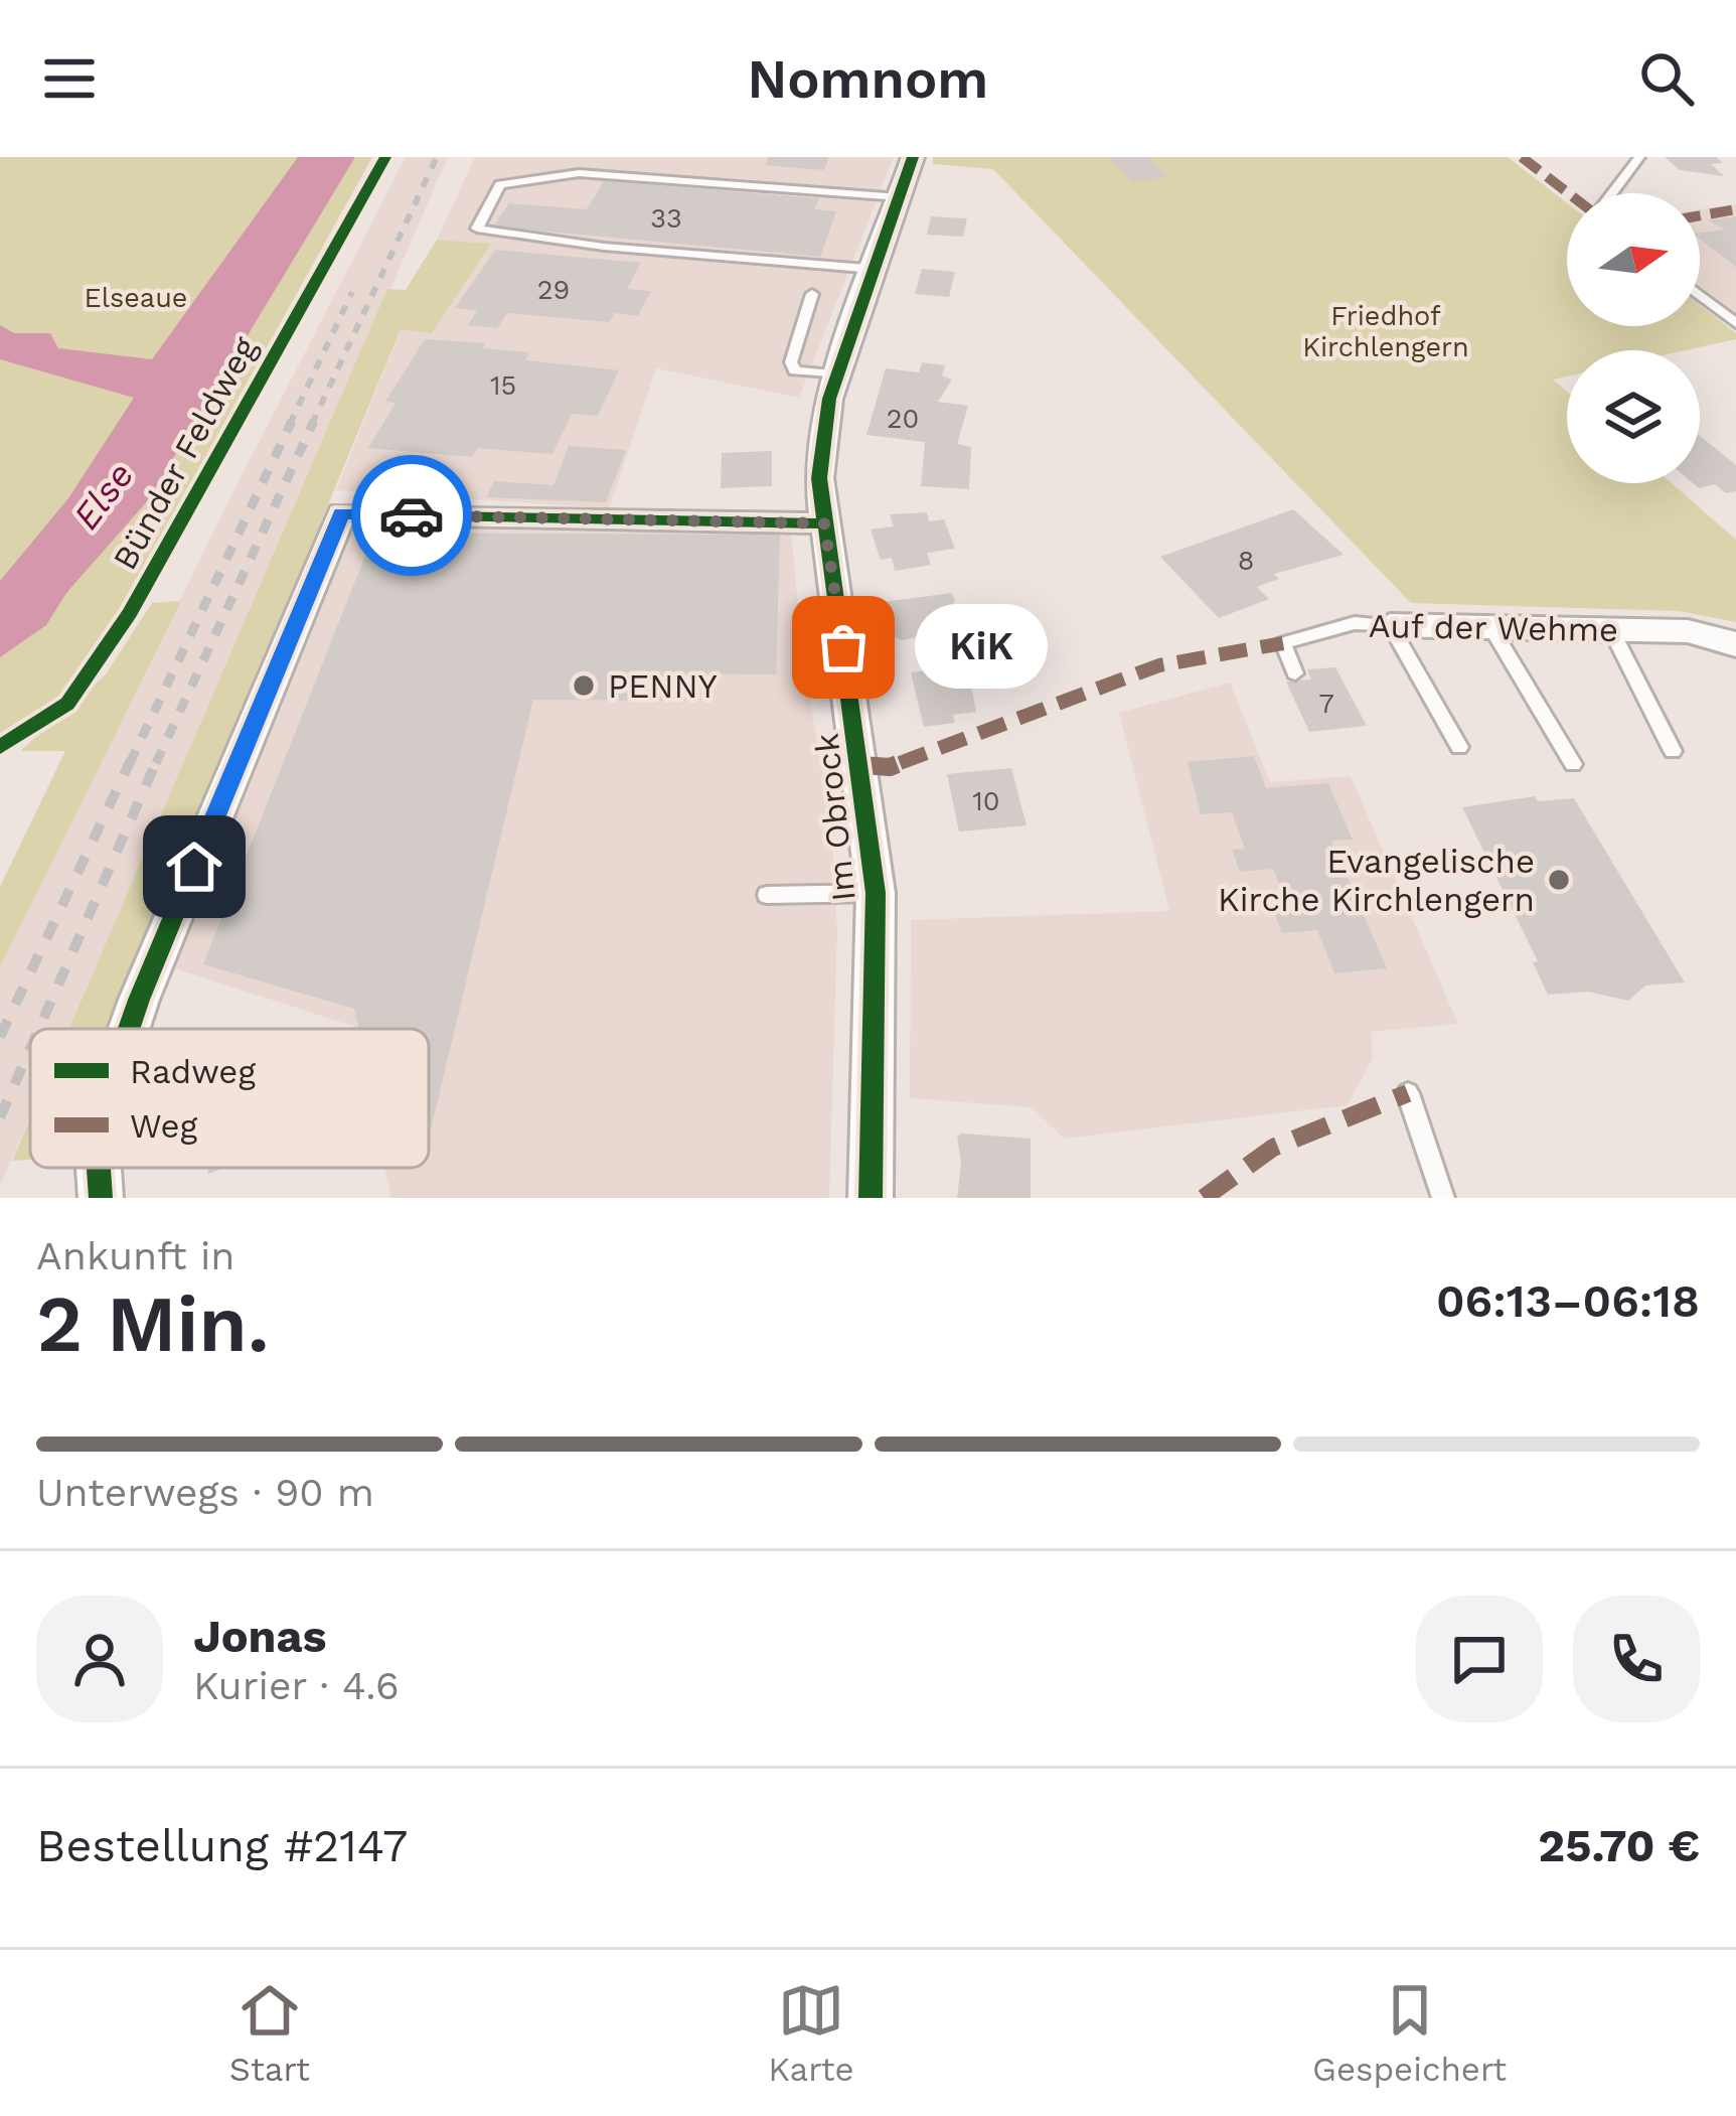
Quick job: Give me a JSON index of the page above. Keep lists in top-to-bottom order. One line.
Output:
{"streets":{"street":["Auf der Wehme","Im Obrock"],"cycle path":["Bünder Feldweg"]},"water":["Else"],"parks":["Elseaue","Friedhof Kirchlengern"],"places":["KiK","PENNY","Evangelische Kirche Kirchlengern"],"house_numbers":["33","29","15","20","8","7","10"],"legend":["Radweg","Weg"],"north":"right","page":{"header":"Nomnom","bubble":"KiK","heading":["2 Min.","Ankunft in","06:13–06:18"],"panel":["Jonas","Kurier · 4.6","Bestellung #2147","25.70 €"],"bar":"Unterwegs · 90 m","tabs":["Start","Karte","Gespeichert"]}}
